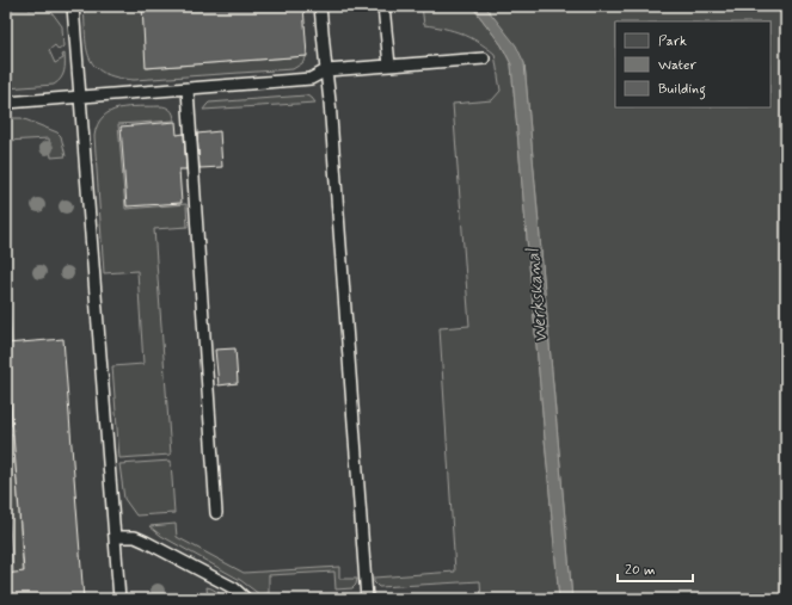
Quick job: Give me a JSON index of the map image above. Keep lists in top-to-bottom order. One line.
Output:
{"water":["Werkskanal"],"legend":["Park","Water","Building"],"scale_bar":"20 m"}
